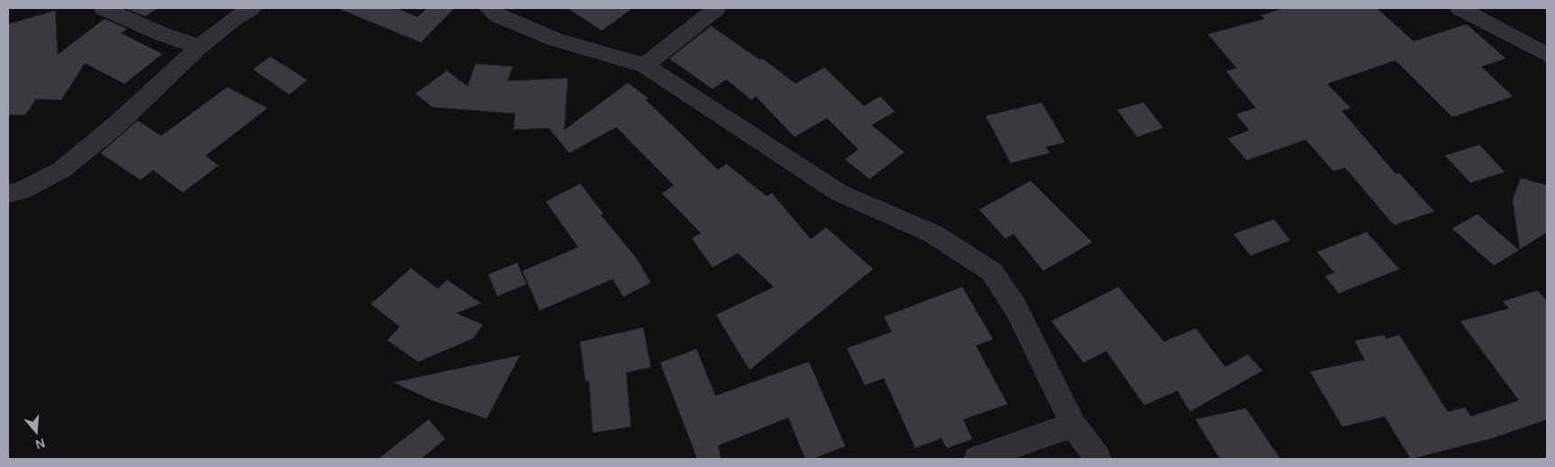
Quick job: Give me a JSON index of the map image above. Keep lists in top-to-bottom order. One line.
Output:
{"north":"bottom"}
